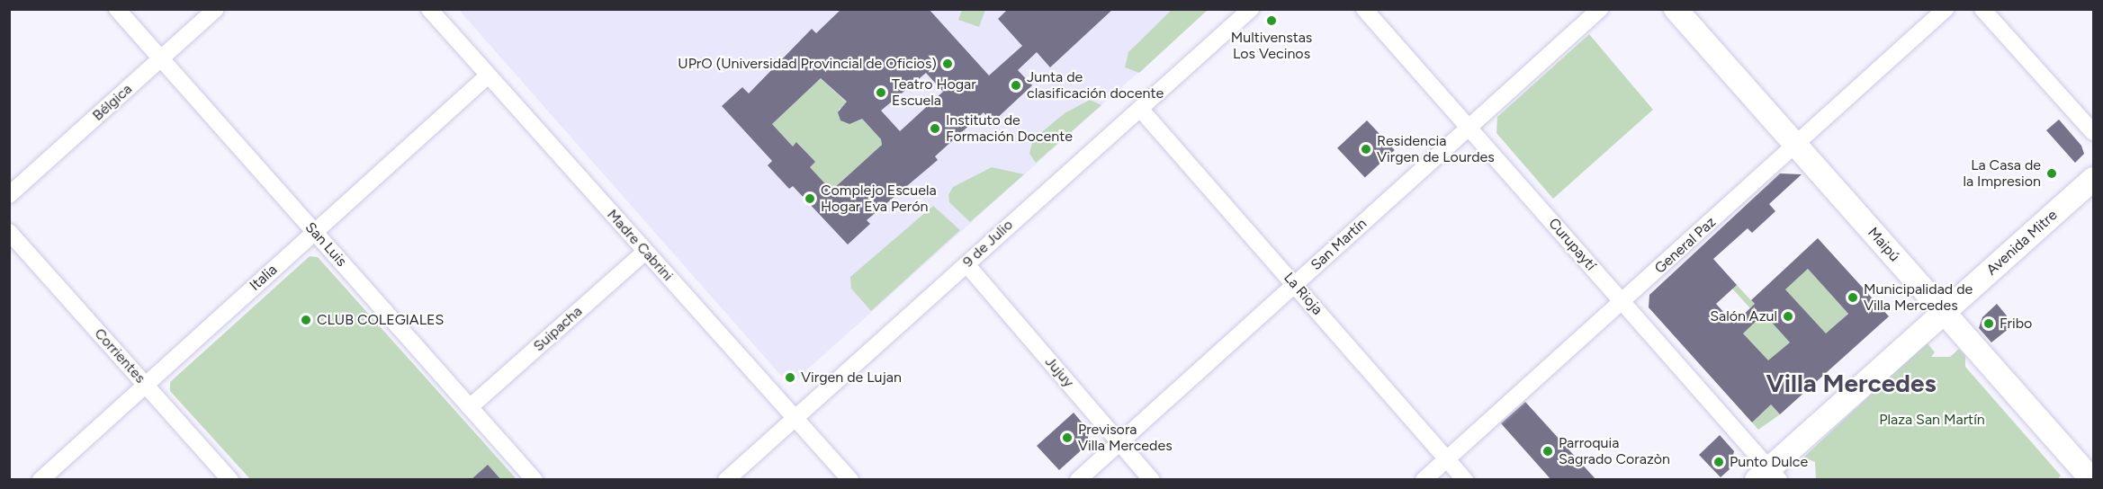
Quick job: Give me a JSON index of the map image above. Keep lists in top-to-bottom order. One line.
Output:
{"streets":{"street":["Bélgica","Avenida Mitre","9 de Julio","San Luis","San Martín","Curupaytí","Maipú","Madre Cabrini","General Paz","Italia","La Rioja","Suipacha","Corrientes","Jujuy"]},"crossings":[["Bélgica","San Luis"],["Avenida Mitre","Curupaytí"],["Avenida Mitre","Maipú"],["9 de Julio","Madre Cabrini"],["9 de Julio","La Rioja"],["9 de Julio","Jujuy"],["San Luis","Italia"],["San Luis","Suipacha"],["San Martín","Curupaytí"],["San Martín","La Rioja"],["San Martín","Jujuy"],["Curupaytí","General Paz"],["Maipú","General Paz"],["Madre Cabrini","Italia"],["Madre Cabrini","Suipacha"],["General Paz","La Rioja"],["Italia","Corrientes"]],"districts":["Villa Mercedes"],"parks":["Plaza San Martín"],"places":["Multivenstas Los Vecinos","UPrO (Universidad Provincial de Oficios)","Junta de clasificación docente","Teatro Hogar Escuela","Instituto de Formación Docente","Residencia Virgen de Lourdes","La Casa de la Impresion","Complejo Escuela Hogar Eva Perón","Municipalidad de Villa Mercedes","Salón Azul","CLUB COLEGIALES","Fribo","Virgen de Lujan","Previsora Villa Mercedes","Parroquia Sagrado Corazòn","Punto Dulce"]}
